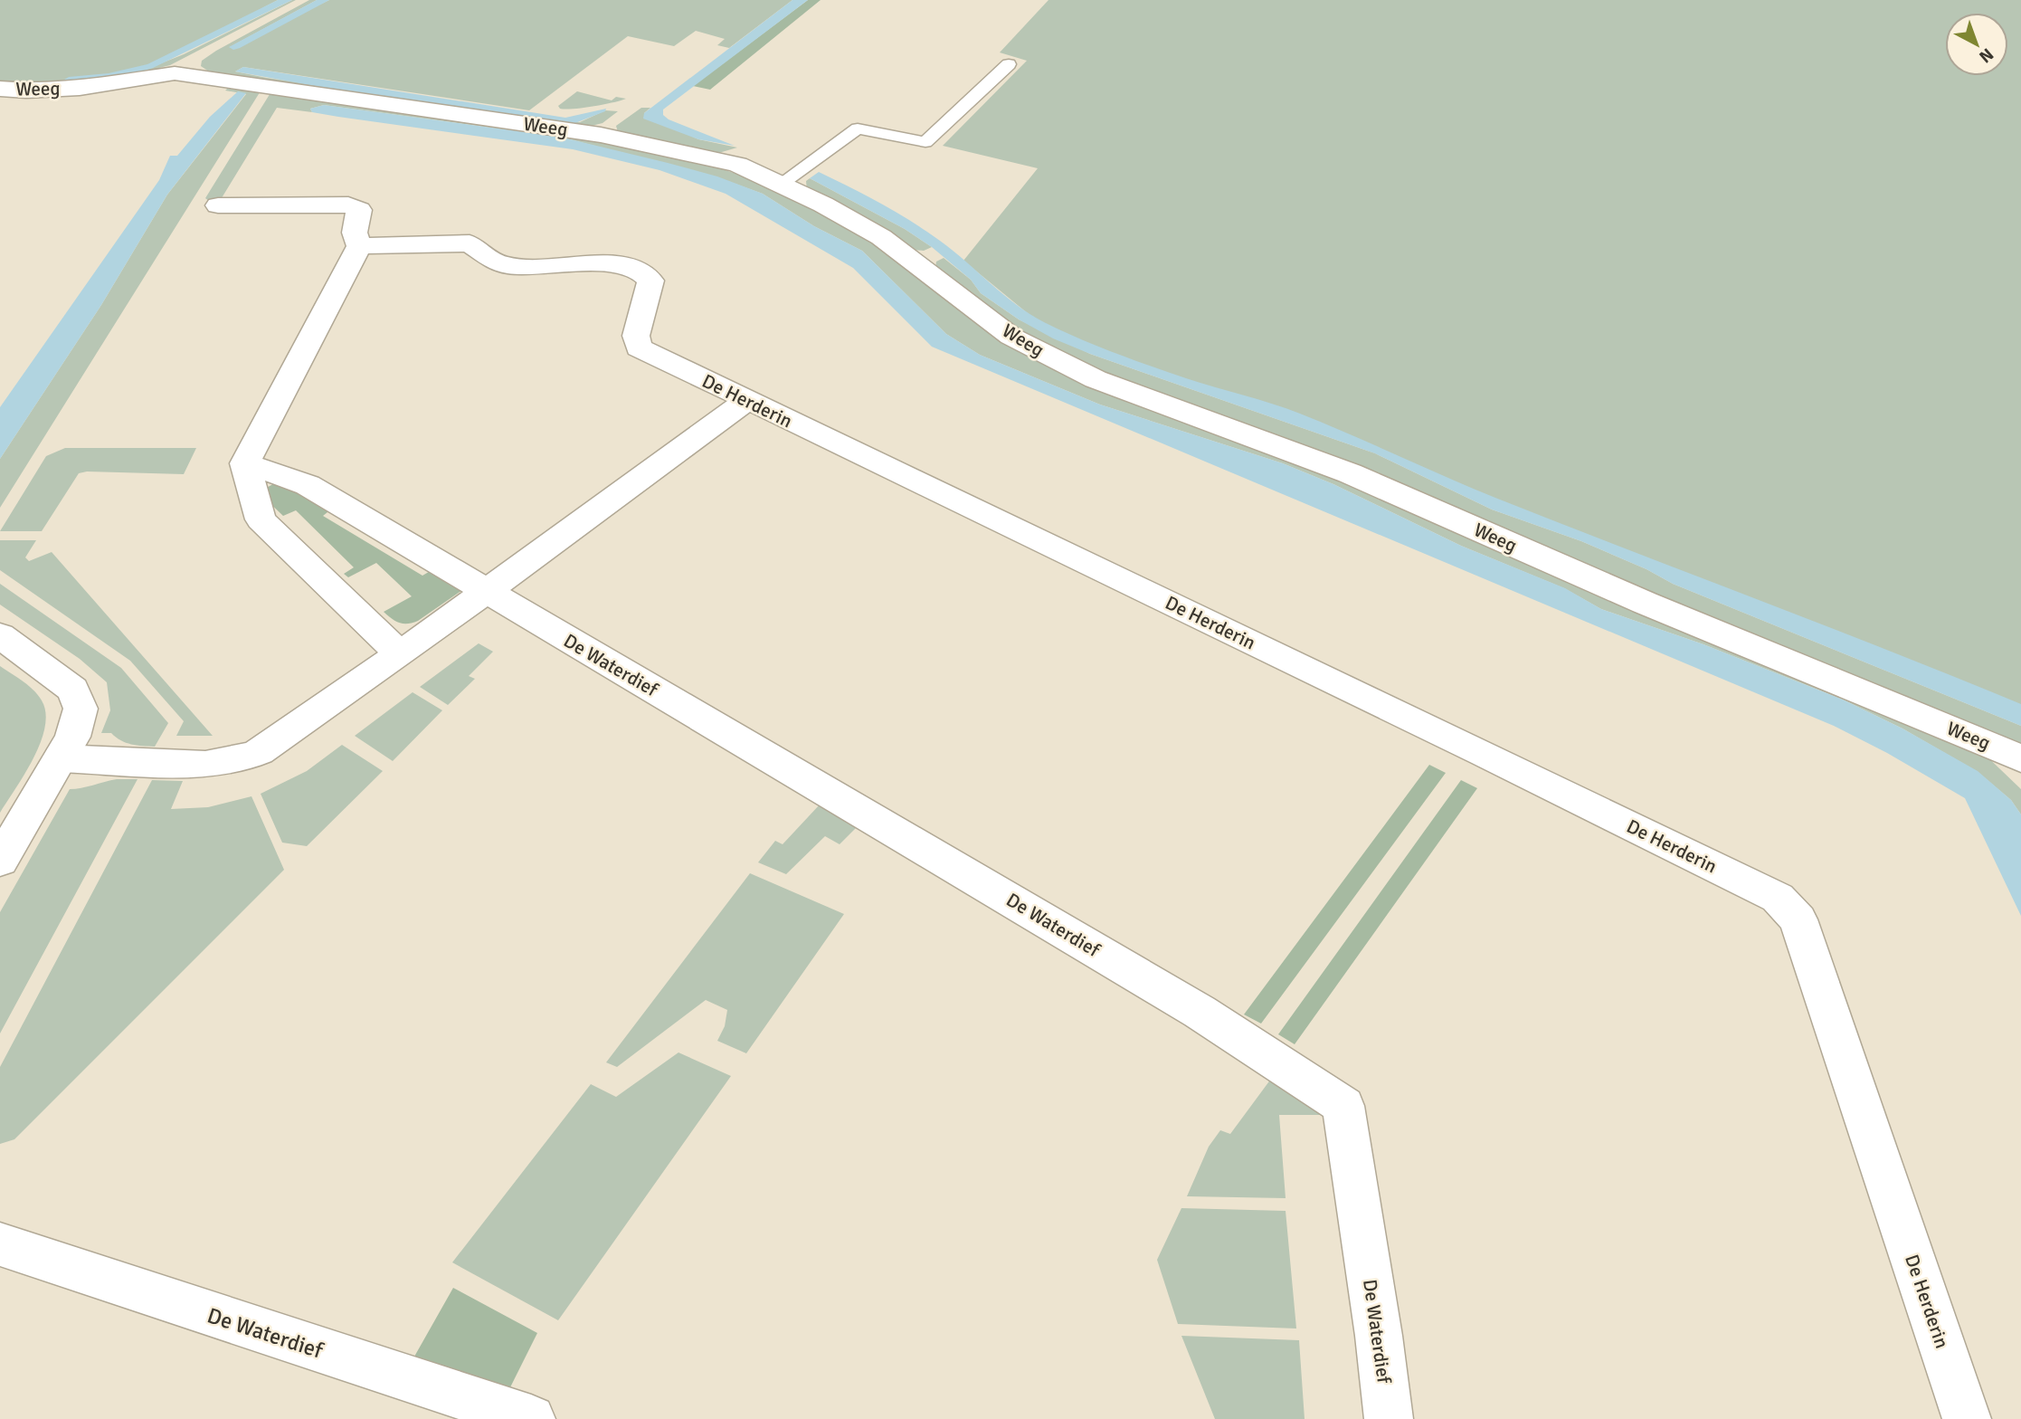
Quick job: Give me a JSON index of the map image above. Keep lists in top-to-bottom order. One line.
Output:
{"streets":{"street":["Weeg","De Herderin","De Waterdief"]},"north":"bottom right"}
